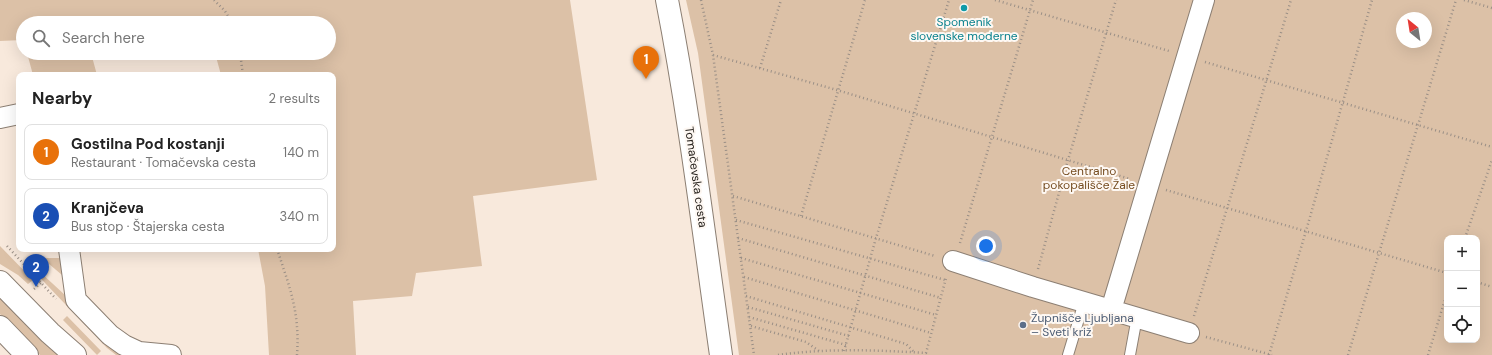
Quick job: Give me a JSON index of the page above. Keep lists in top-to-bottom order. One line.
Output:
{"streets":{"street":["Tomačevska cesta"]},"parks":["Centralno pokopališče Žale"],"places":["Spomenik slovenske moderne","Župnišče Ljubljana – Sveti križ"],"north":"top left","page":{"search":"Search here","pins":["1","2"],"heading":["Nearby","2 results"],"list":[{"mark":"1","name":"Gostilna Pod kostanji","note":"Restaurant · Tomačevska cesta","value":"140 m"},{"mark":"2","name":"Kranjčeva","note":"Bus stop · Štajerska cesta","value":"340 m"}],"map_buttons":["+","−"]}}
